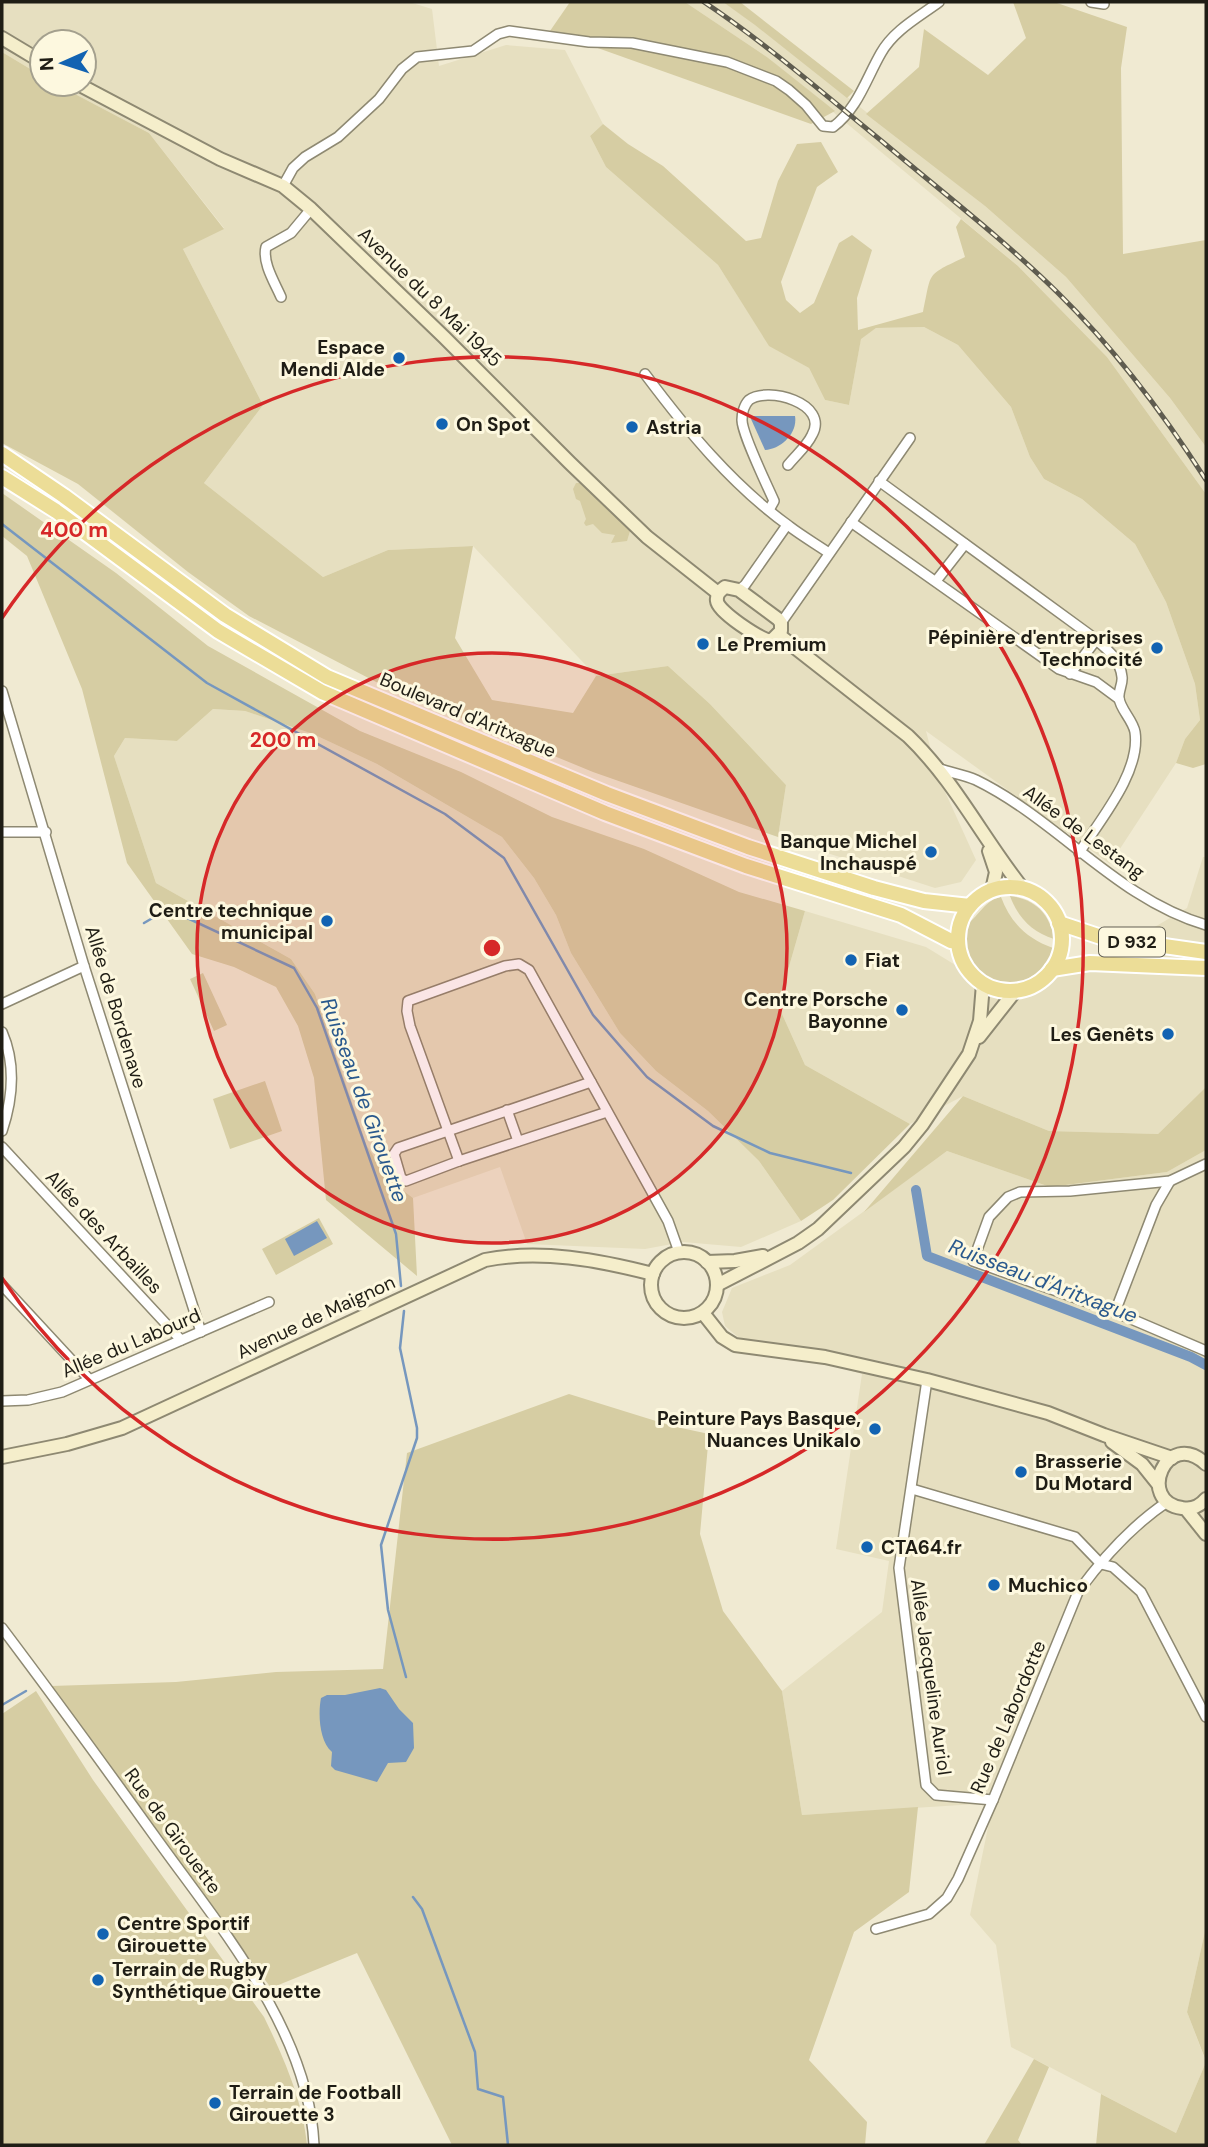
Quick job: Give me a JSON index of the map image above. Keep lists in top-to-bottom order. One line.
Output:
{"streets":{"main road":["Boulevard d'Aritxague","D 932"],"street":["Avenue du 8 Mai 1945","Allée de Lestang","Allée de Bordenave","Allée des Arbailles","Avenue de Maignon","Allée du Labourd","Allée Jacqueline Auriol","Rue de Labordotte","Rue de Girouette"]},"crossings":[["Boulevard d'Aritxague","D 932"],["Allée de Bordenave","Allée du Labourd"],["Allée des Arbailles","Allée du Labourd"],["Allée Jacqueline Auriol","Rue de Labordotte"]],"water":["Ruisseau de Girouette","Ruisseau d'Aritxague"],"places":["Espace Mendi Alde","On Spot","Astria","Le Premium","Pépinière d'entreprises Technocité","Banque Michel Inchauspé","Centre technique municipal","Fiat","Centre Porsche Bayonne","Les Genêts","Peinture Pays Basque, Nuances Unikalo","Brasserie Du Motard","CTA64.fr","Muchico","Centre Sportif Girouette","Terrain de Rugby Synthétique Girouette","Terrain de Football Girouette 3"],"north":"left","rings":["400 m","200 m"]}
